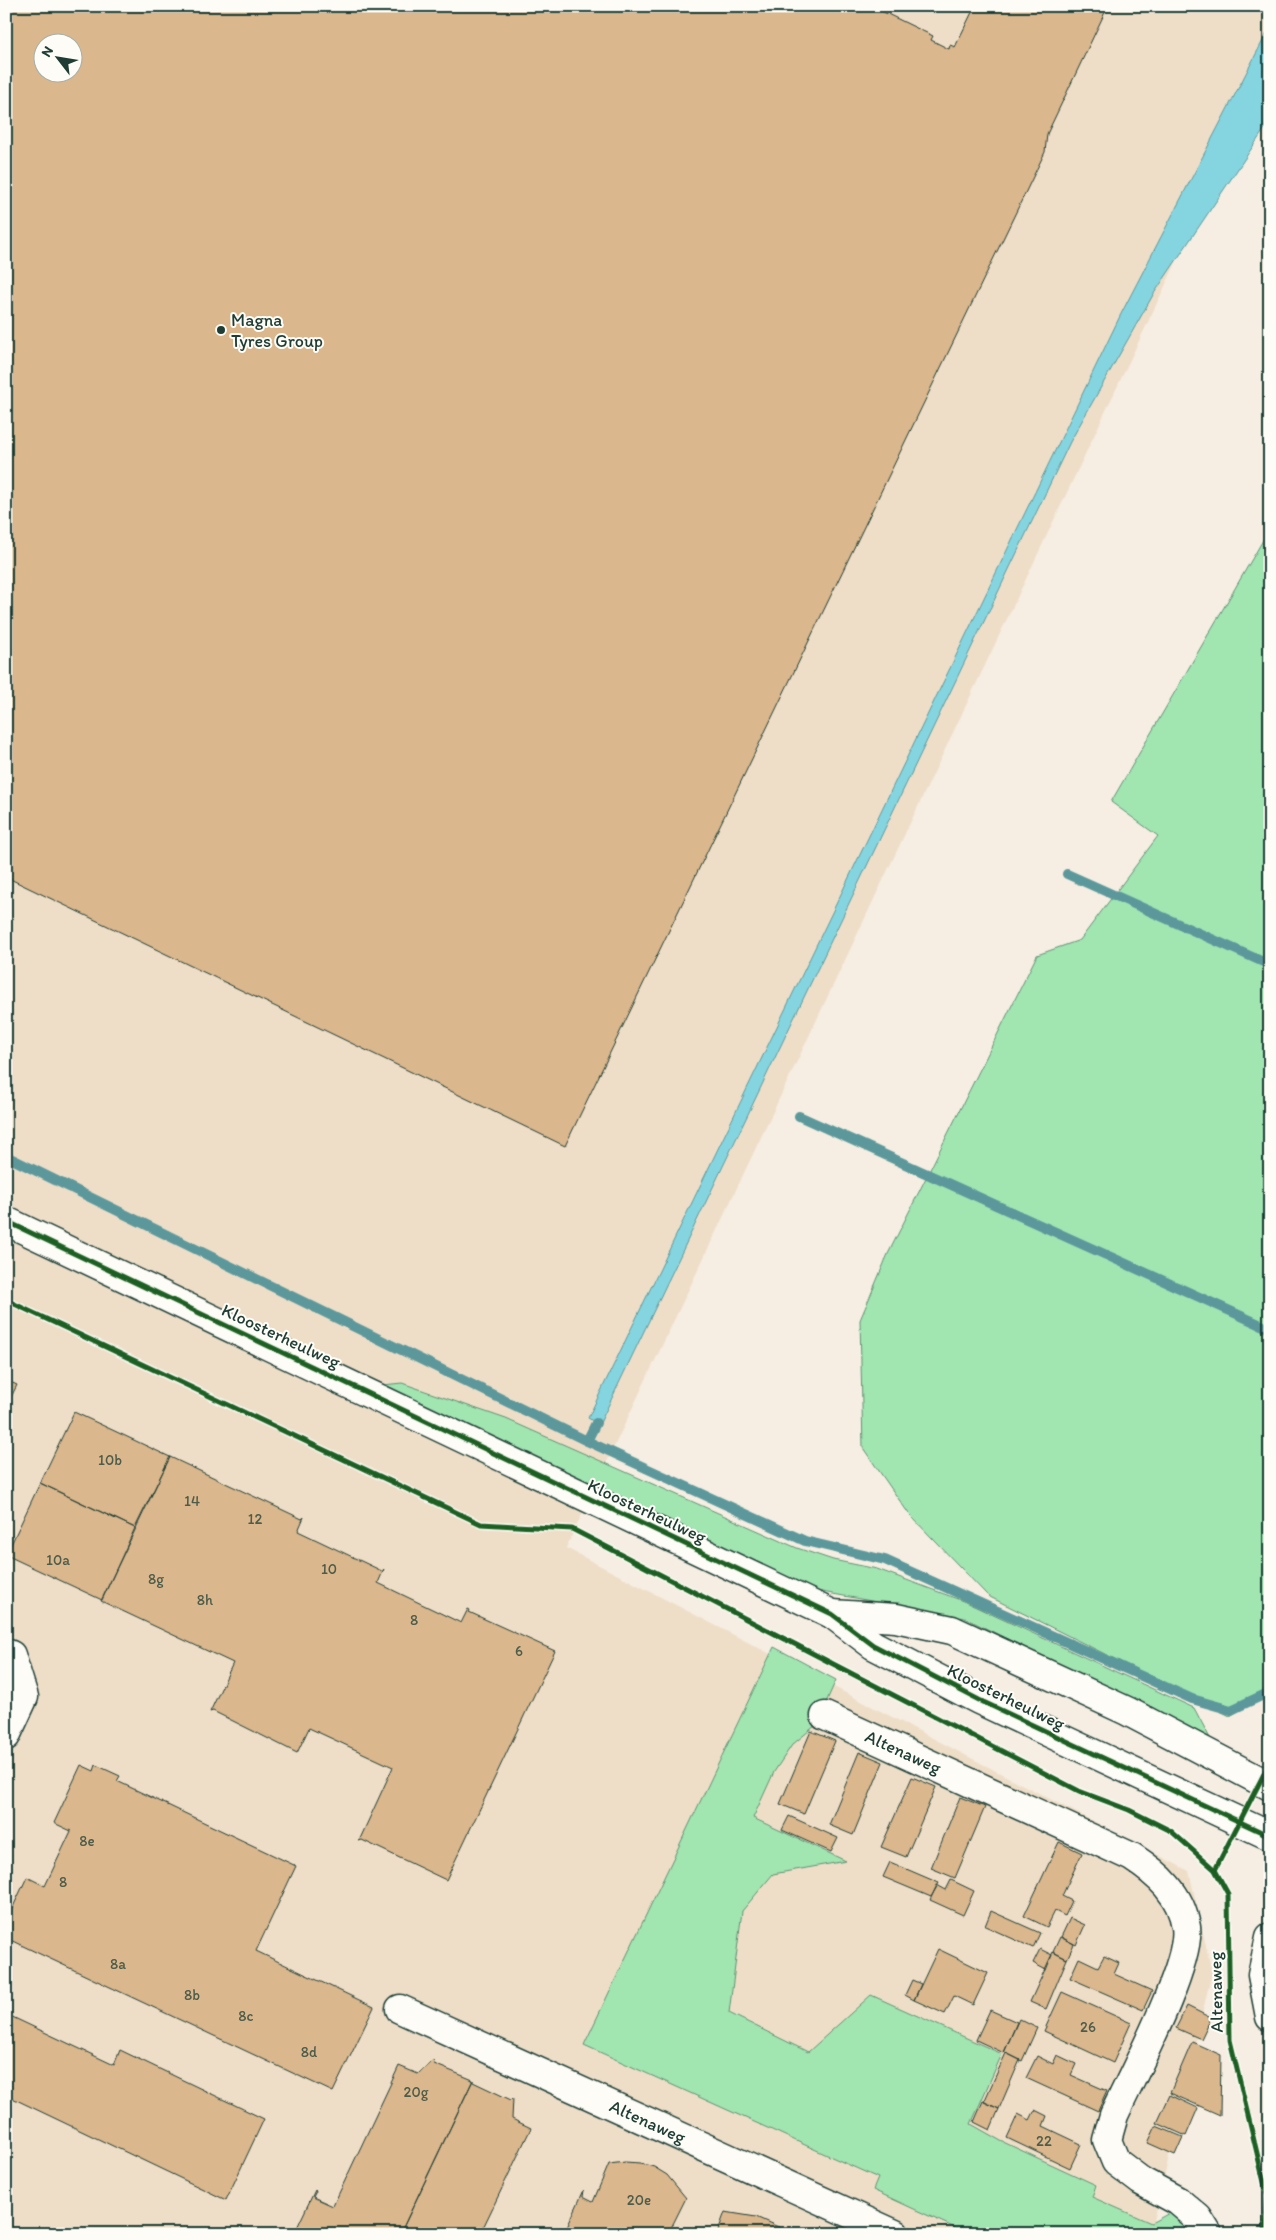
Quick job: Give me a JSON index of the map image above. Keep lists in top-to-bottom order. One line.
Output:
{"streets":{"street":["Kloosterheulweg","Altenaweg"]},"places":["Magna Tyres Group"],"house_numbers":["10b","14","12","10a","10","8g","8h","8","6","8e","8","8a","8b","8c","26","8d","20g","22","20e"],"north":"top left"}
